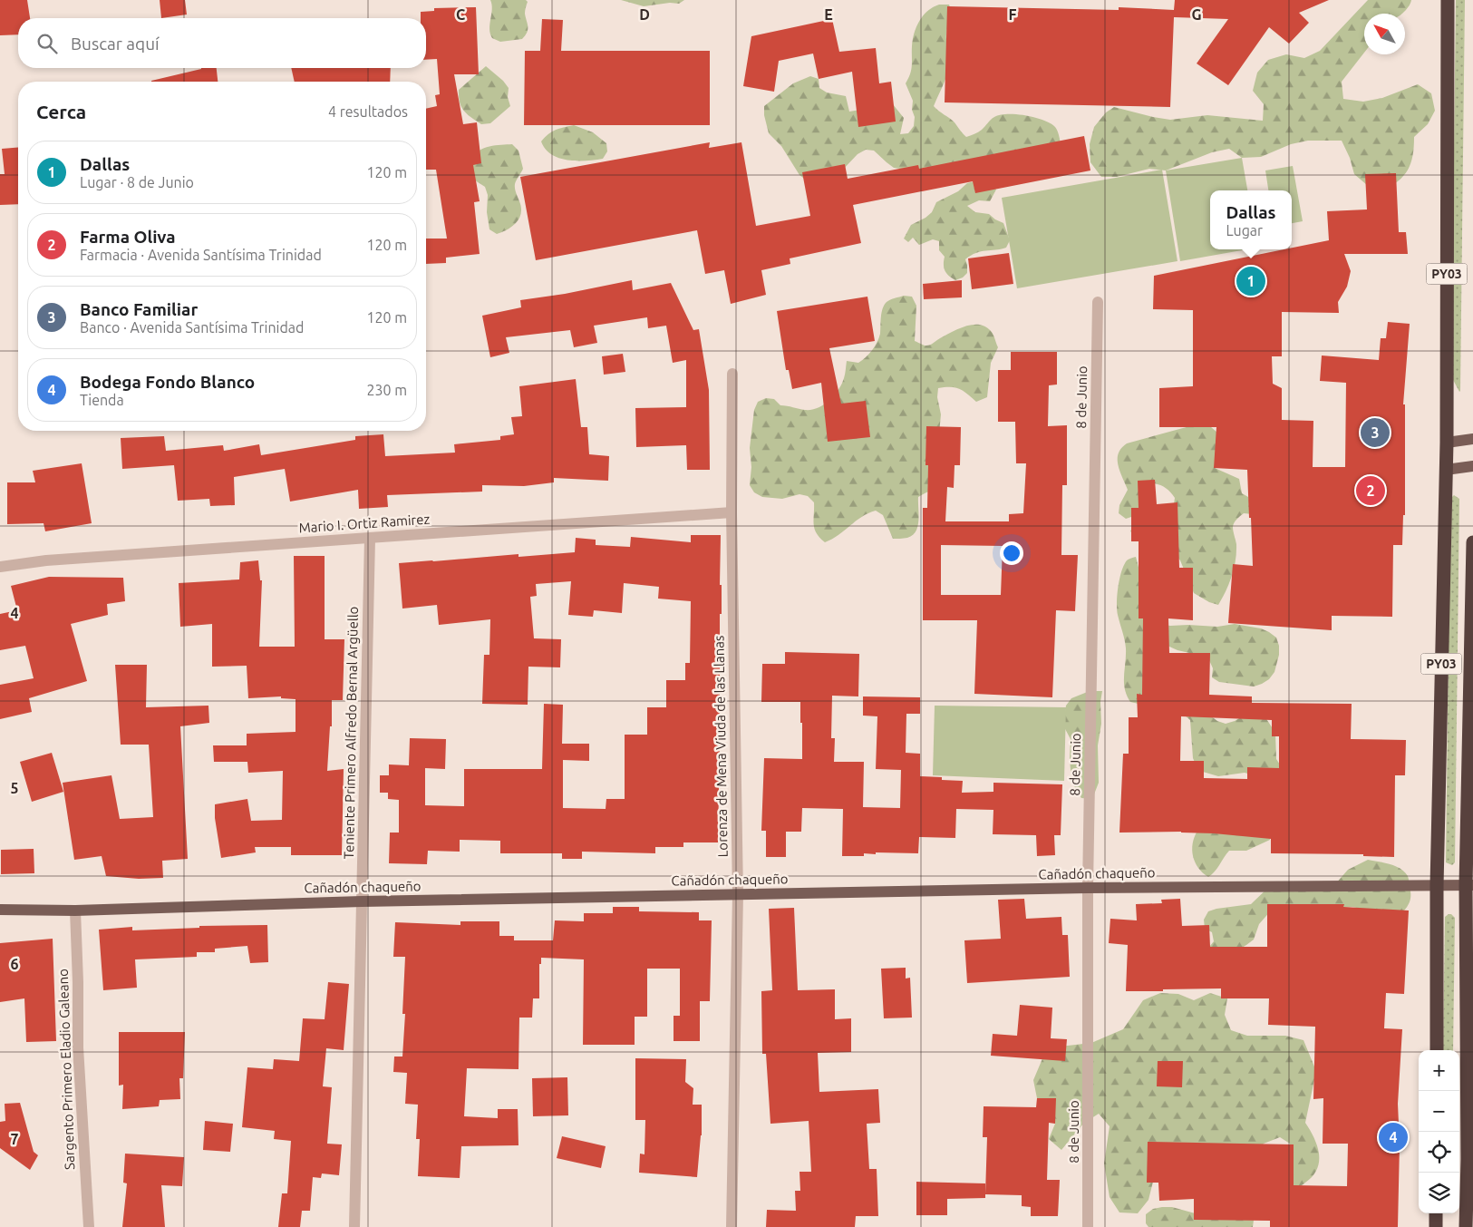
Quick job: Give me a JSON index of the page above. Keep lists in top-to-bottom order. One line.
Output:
{"streets":{"highway":["PY03"],"main road":["Cañadón chaqueño"],"street":["8 de Junio","Mario I. Ortiz Ramirez","Teniente Primero Alfredo Bernal Argüello","Lorenza de Mena Viuda de las Llanas","Sargento Primero Eladio Galeano"]},"crossings":[["PY03","Cañadón chaqueño"],["8 de Junio","Cañadón chaqueño"],["Mario I. Ortiz Ramirez","Teniente Primero Alfredo Bernal Argüello"],["Mario I. Ortiz Ramirez","Lorenza de Mena Viuda de las Llanas"],["Teniente Primero Alfredo Bernal Argüello","Cañadón chaqueño"],["Lorenza de Mena Viuda de las Llanas","Cañadón chaqueño"],["Cañadón chaqueño","Sargento Primero Eladio Galeano"]],"north":"top left","page":{"search":"Buscar aquí","heading":["Cerca","4 resultados"],"list":[{"mark":"1","name":"Dallas","note":"Lugar · 8 de Junio","value":"120 m"},{"mark":"2","name":"Farma Oliva","note":"Farmacia · Avenida Santísima Trinidad","value":"120 m"},{"mark":"3","name":"Banco Familiar","note":"Banco · Avenida Santísima Trinidad","value":"120 m"},{"mark":"4","name":"Bodega Fondo Blanco","note":"Tienda","value":"230 m"}],"popup":["Dallas","Lugar"],"pins":["1","3","2","4"],"map_buttons":["+","−"]},"grid":{"columns":["C","D","E","F","G"],"rows":["4","5","6","7"]}}
